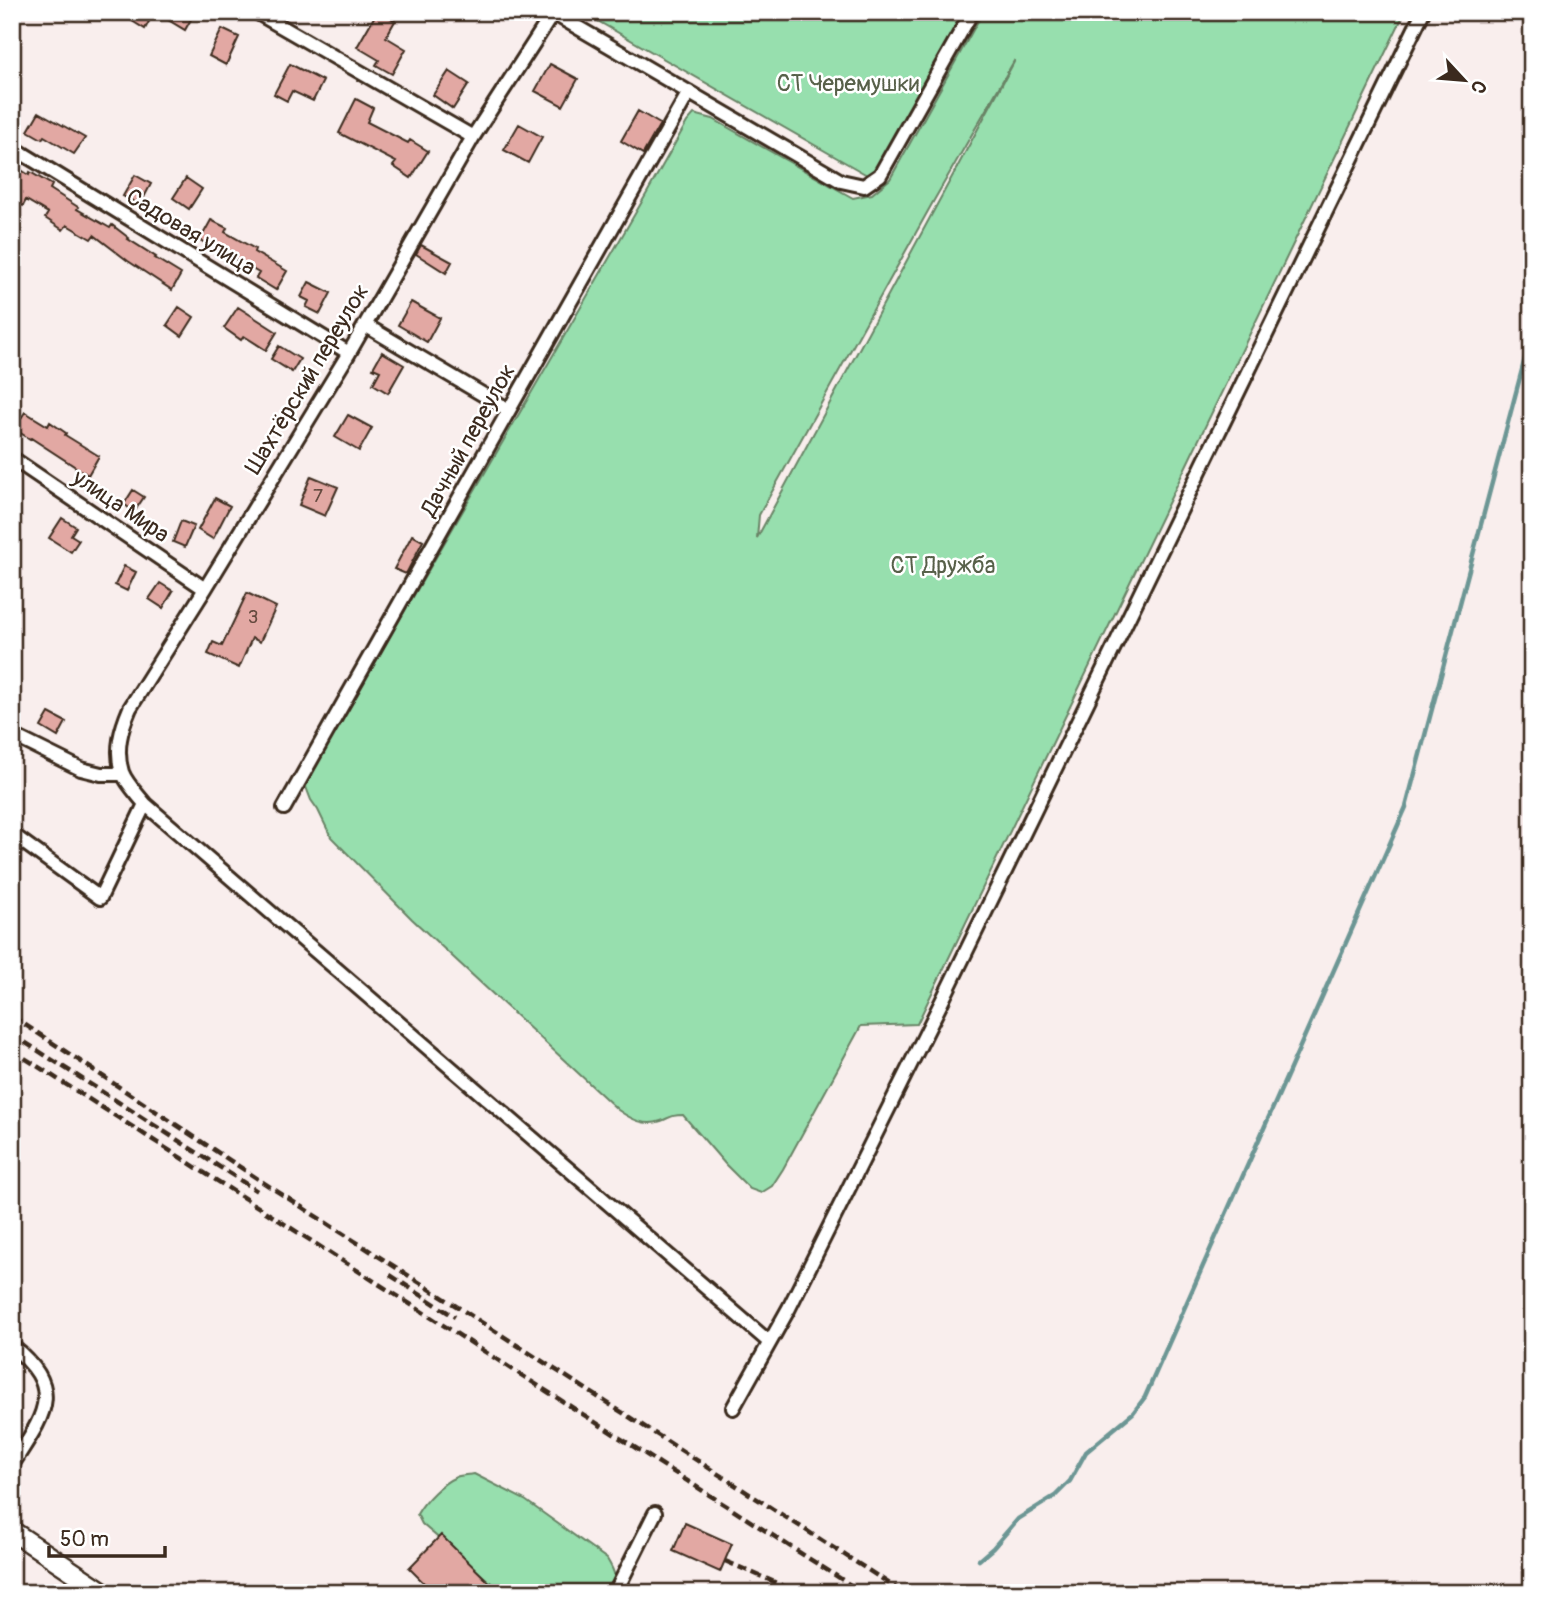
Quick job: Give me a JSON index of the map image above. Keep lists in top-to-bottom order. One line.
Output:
{"streets":{"street":["Садовая улица","Шахтёрский переулок","Дачный переулок","улица Мира"]},"crossings":[["Садовая улица","Шахтёрский переулок"],["Шахтёрский переулок","улица Мира"]],"parks":["СТ Черемушки","СТ Дружба"],"house_numbers":["7","3"],"scale_bar":"50 m","north":"bottom right"}
